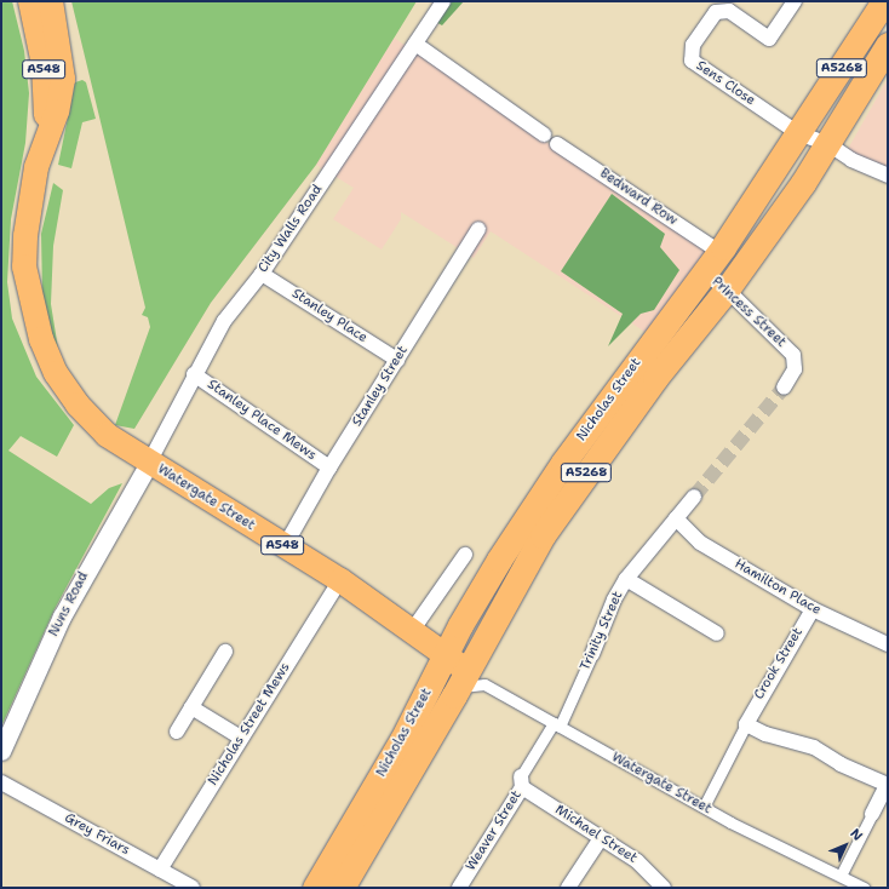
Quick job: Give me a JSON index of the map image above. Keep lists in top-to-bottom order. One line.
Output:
{"streets":{"highway":["A5268","Nicholas Street"],"main road":["A548","Watergate Street"],"street":["Sens Close","Bedward Row","City Walls Road","Princess Street","Stanley Place","Stanley Street","Stanley Place Mews","Hamilton Place","Nuns Road","Trinity Street","Crook Street","Nicholas Street Mews","Weaver Street","Grey Friars","Michael Street"]},"crossings":[["A548","Watergate Street"],["Sens Close","Nicholas Street"],["Bedward Row","Nicholas Street"],["City Walls Road","Stanley Place"],["City Walls Road","Stanley Place Mews"],["City Walls Road","Watergate Street"],["City Walls Road","Nuns Road"],["Princess Street","Nicholas Street"],["Stanley Place","Stanley Street"],["Stanley Street","Stanley Place Mews"],["Stanley Street","Watergate Street"],["Nicholas Street","Watergate Street"],["Watergate Street","Nuns Road"],["Watergate Street","Trinity Street"],["Watergate Street","Crook Street"],["Watergate Street","Nicholas Street Mews"],["Watergate Street","Weaver Street"],["Hamilton Place","Trinity Street"],["Hamilton Place","Crook Street"],["Trinity Street","Weaver Street"],["Nicholas Street Mews","Grey Friars"],["Weaver Street","Michael Street"]],"north":"top right"}
